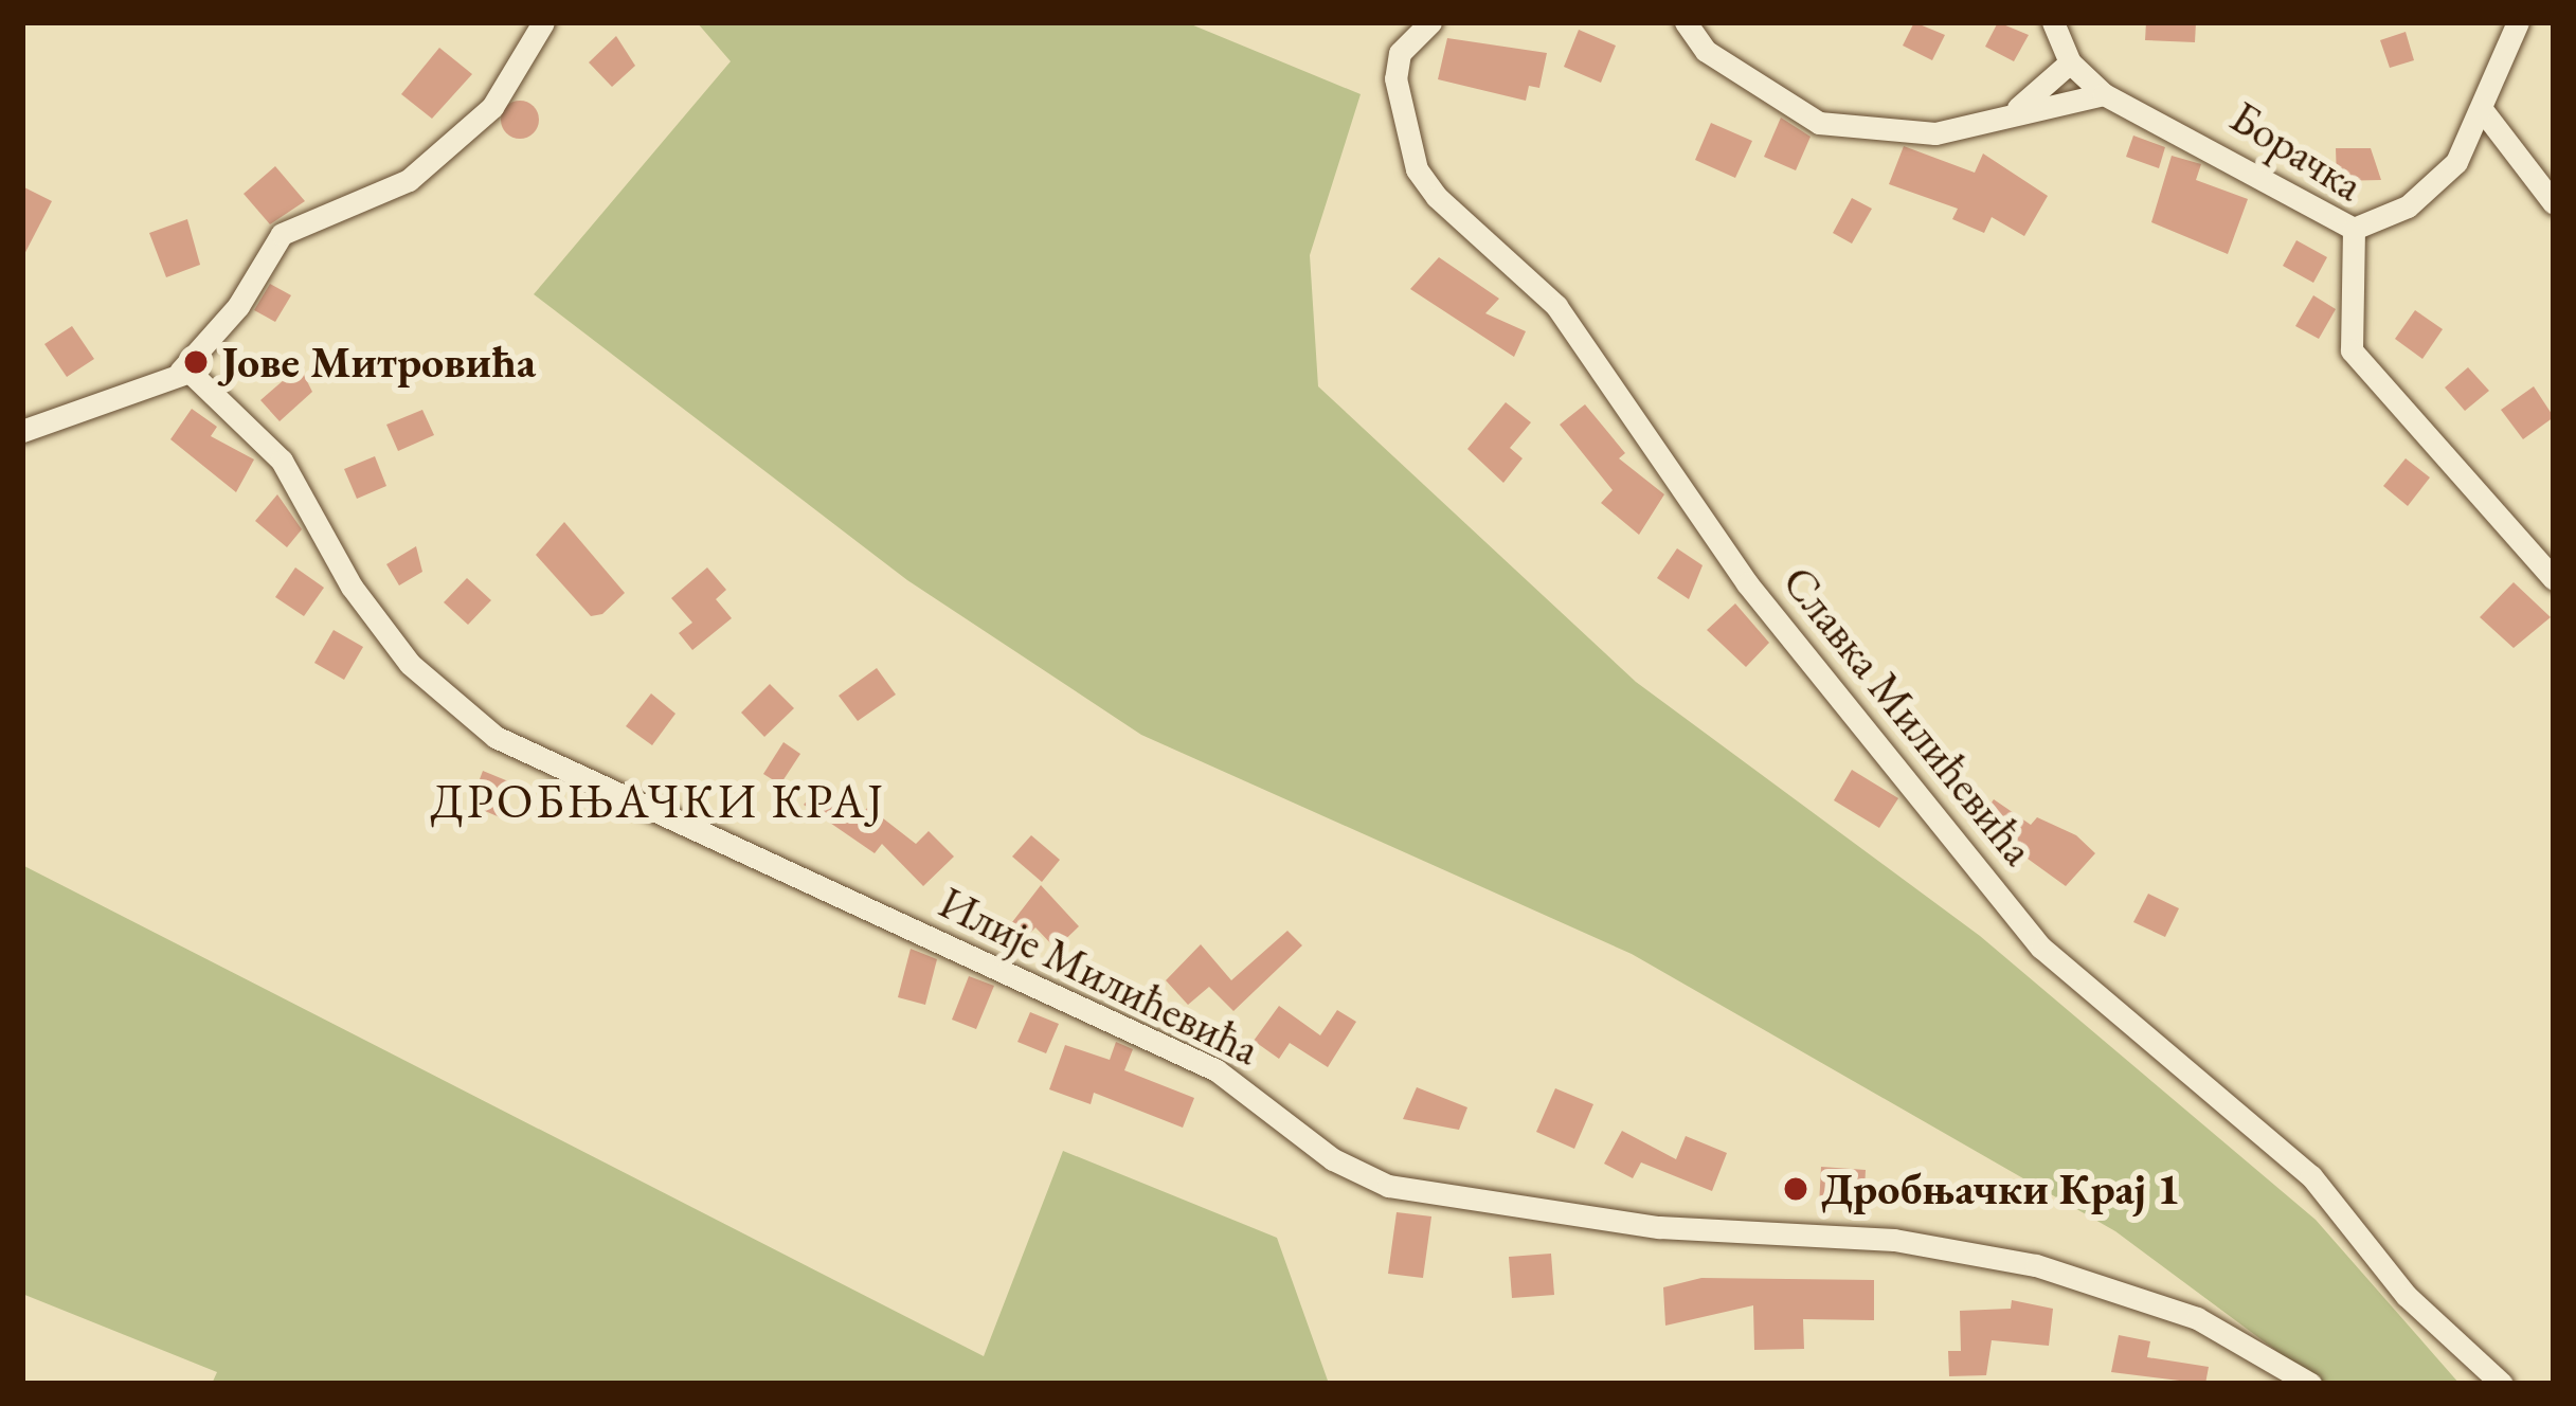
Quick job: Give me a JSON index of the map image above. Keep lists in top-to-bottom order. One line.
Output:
{"streets":{"street":["Борачка","Славка Милићевића","Илије Милићевића"]},"districts":["ДРОБЊАЧКИ КРАЈ"],"places":["Јове Митровића","Дробњачки Крај 1"]}
